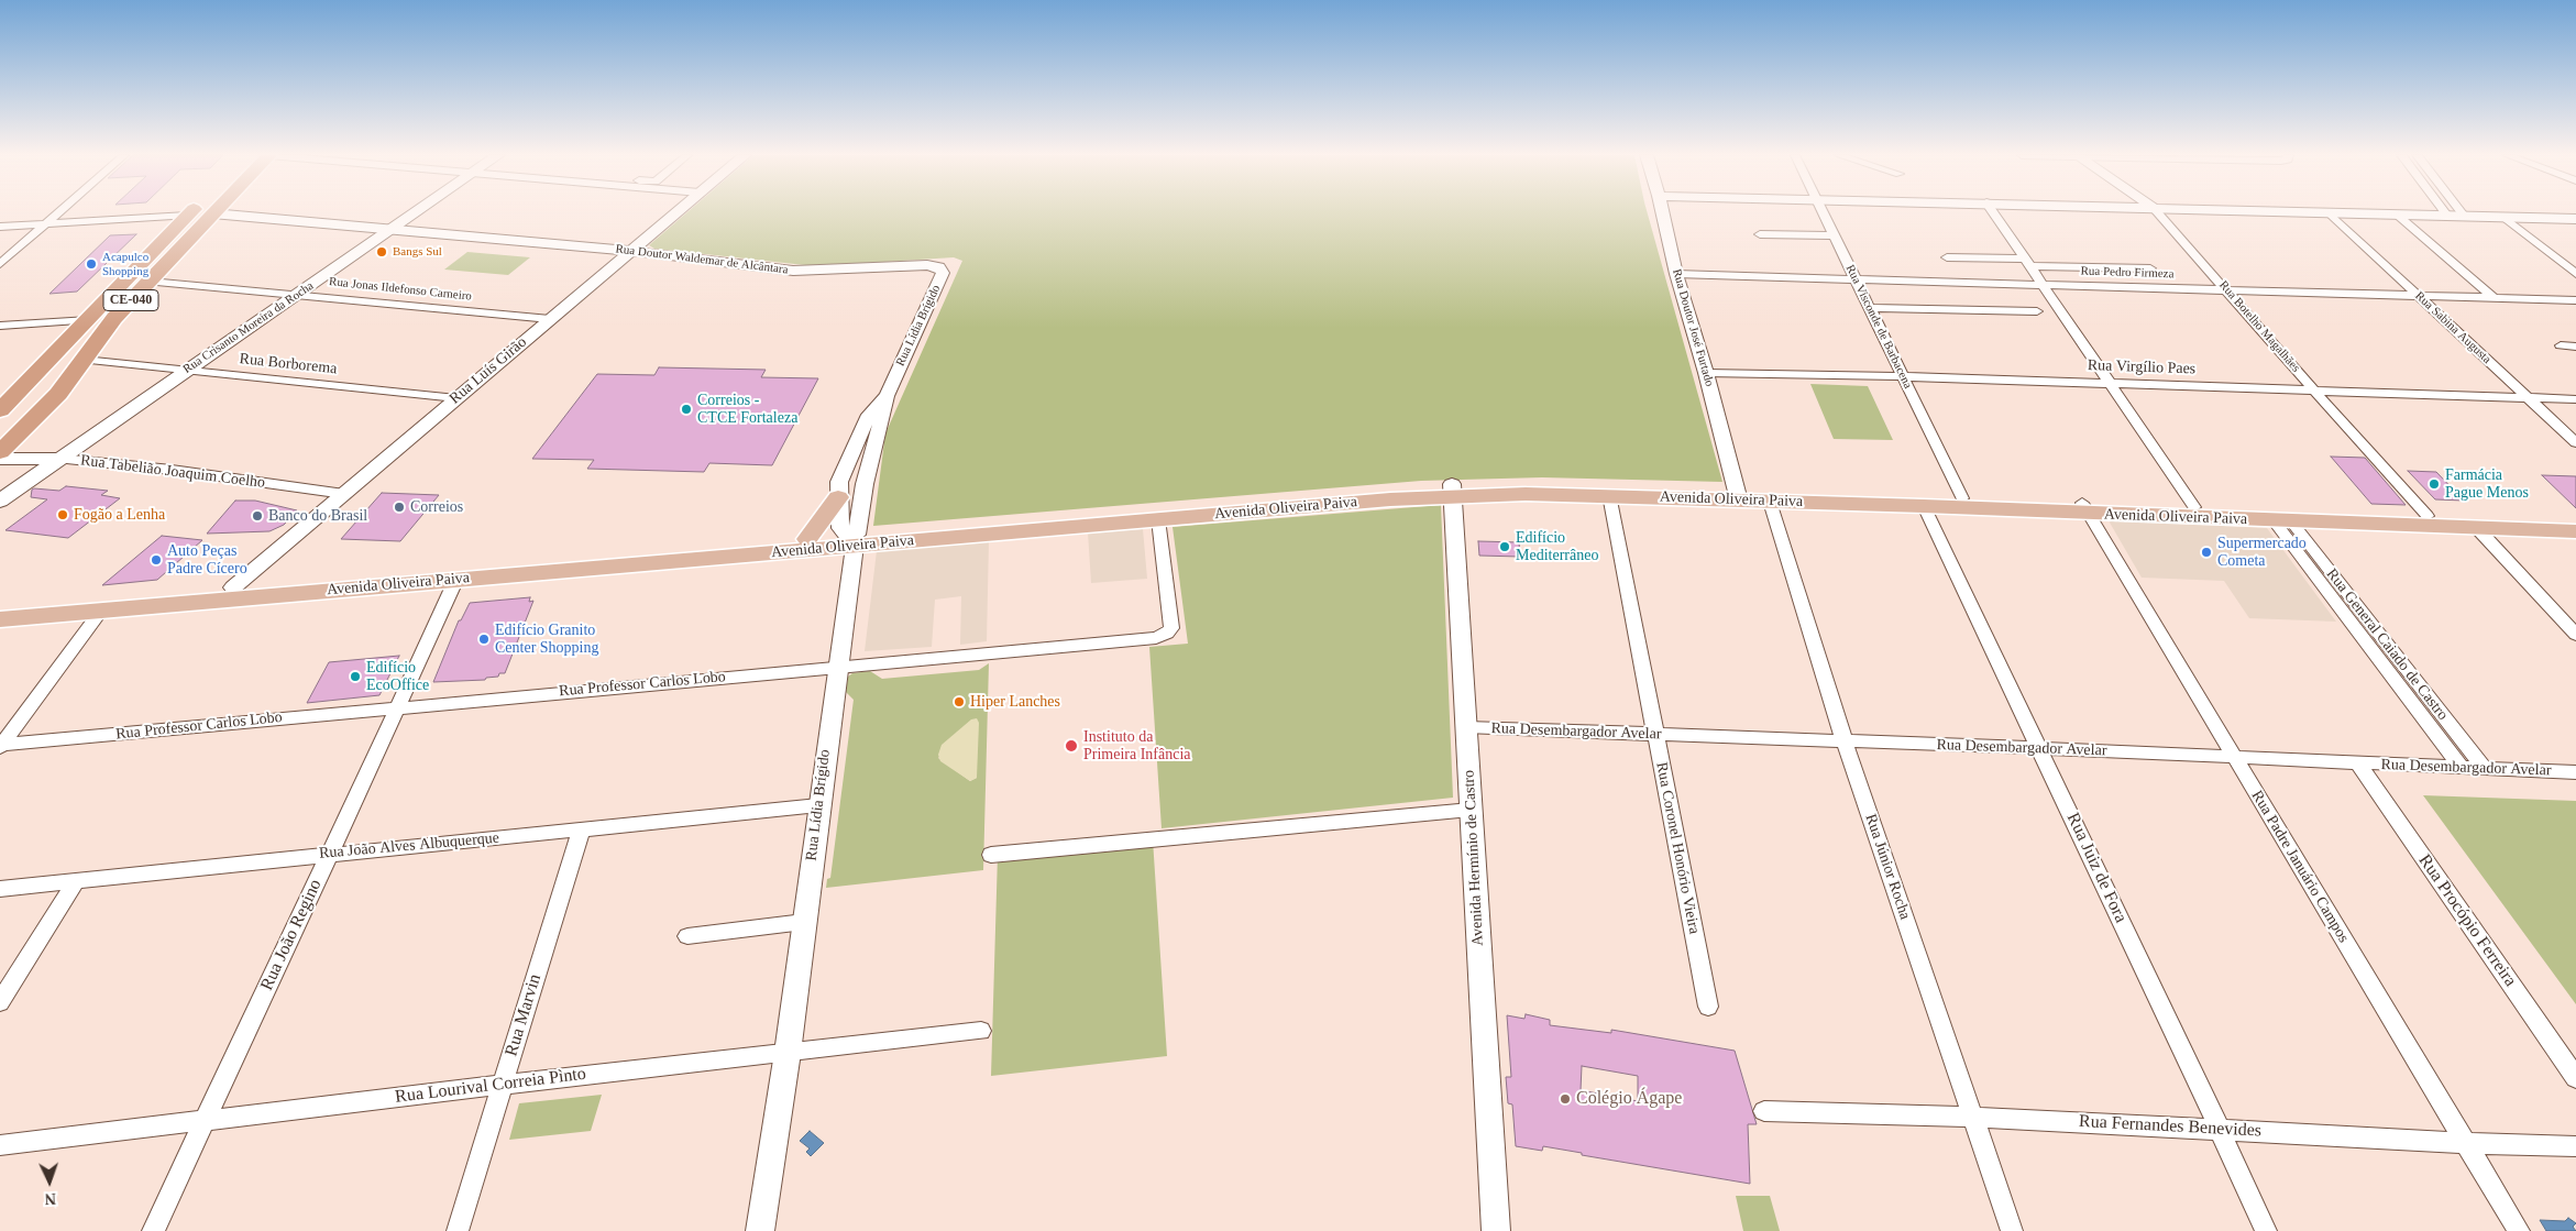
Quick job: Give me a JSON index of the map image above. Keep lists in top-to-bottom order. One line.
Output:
{"streets":{"highway":["CE-040"],"main road":["Rua Crisanto Moreira da Rocha","Rua Tabelião Joaquim Coelho","Avenida Oliveira Paiva"],"street":["Rua Doutor Waldemar de Alcântara","Rua Pedro Firmeza","Rua Jonas Ildefonso Carneiro","Rua Lídia Brígido","Rua Visconde de Barbacena","Rua Botelho Magalhães","Rua Doutor José Furtado","Rua Sabina Augusta","Rua Borborema","Rua Virgílio Paes","Rua Luís Girão","Rua General Caiado de Castro","Rua Professor Carlos Lobo","Rua Desembargador Avelar","Rua João Alves Albuquerque","Rua Coronel Honório Vieira","Avenida Hermínio de Castro","Rua Júnior Rocha","Rua Padre Januário Campos","Rua Juiz de Fora","Rua Procópio Ferreira","Rua João Regino","Rua Marvin","Rua Lourival Correia Pìnto","Rua Fernandes Benevides"]},"crossings":[["Rua Doutor Waldemar de Alcântara","CE-040"],["Rua Doutor Waldemar de Alcântara","Rua Lídia Brígido"],["Rua Doutor Waldemar de Alcântara","Rua Crisanto Moreira da Rocha"],["Rua Doutor Waldemar de Alcântara","Rua Luís Girão"],["Rua Pedro Firmeza","Rua Visconde de Barbacena"],["Rua Pedro Firmeza","Rua Botelho Magalhães"],["Rua Pedro Firmeza","Rua Doutor José Furtado"],["Rua Pedro Firmeza","Rua Sabina Augusta"],["Rua Jonas Ildefonso Carneiro","CE-040"],["Rua Jonas Ildefonso Carneiro","Rua Crisanto Moreira da Rocha"],["Rua Jonas Ildefonso Carneiro","Rua Luís Girão"],["CE-040","Rua Borborema"],["Rua Lídia Brígido","Avenida Oliveira Paiva"],["Rua Lídia Brígido","Rua Professor Carlos Lobo"],["Rua Lídia Brígido","Rua João Alves Albuquerque"],["Rua Lídia Brígido","Rua Lourival Correia Pìnto"],["Rua Visconde de Barbacena","Rua Virgílio Paes"],["Rua Visconde de Barbacena","Avenida Oliveira Paiva"],["Rua Botelho Magalhães","Rua Virgílio Paes"],["Rua Botelho Magalhães","Avenida Oliveira Paiva"],["Rua Crisanto Moreira da Rocha","Rua Borborema"],["Rua Crisanto Moreira da Rocha","Rua Tabelião Joaquim Coelho"],["Rua Doutor José Furtado","Rua Virgílio Paes"],["Rua Doutor José Furtado","Avenida Oliveira Paiva"],["Rua Sabina Augusta","Rua Virgílio Paes"],["Rua Borborema","Rua Luís Girão"],["Rua Luís Girão","Rua Tabelião Joaquim Coelho"],["Rua Luís Girão","Avenida Oliveira Paiva"],["Avenida Oliveira Paiva","Rua General Caiado de Castro"],["Avenida Oliveira Paiva","Rua Professor Carlos Lobo"],["Avenida Oliveira Paiva","Rua Coronel Honório Vieira"],["Avenida Oliveira Paiva","Avenida Hermínio de Castro"],["Avenida Oliveira Paiva","Rua Júnior Rocha"],["Avenida Oliveira Paiva","Rua Padre Januário Campos"],["Avenida Oliveira Paiva","Rua Juiz de Fora"],["Avenida Oliveira Paiva","Rua João Regino"],["Rua General Caiado de Castro","Rua Desembargador Avelar"],["Rua Professor Carlos Lobo","Rua João Regino"],["Rua Desembargador Avelar","Rua Coronel Honório Vieira"],["Rua Desembargador Avelar","Avenida Hermínio de Castro"],["Rua Desembargador Avelar","Rua Júnior Rocha"],["Rua Desembargador Avelar","Rua Padre Januário Campos"],["Rua Desembargador Avelar","Rua Juiz de Fora"],["Rua Desembargador Avelar","Rua Procópio Ferreira"],["Rua João Alves Albuquerque","Rua João Regino"],["Rua João Alves Albuquerque","Rua Marvin"],["Rua Júnior Rocha","Rua Fernandes Benevides"],["Rua Padre Januário Campos","Rua Fernandes Benevides"],["Rua Juiz de Fora","Rua Fernandes Benevides"],["Rua João Regino","Rua Lourival Correia Pìnto"],["Rua Marvin","Rua Lourival Correia Pìnto"]],"places":["Bangs Sul","Acapulco Shopping","Correios - CTCE Fortaleza","Farmácia Pague Menos","Correios","Fogão a Lenha","Banco do Brasil","Edifício Mediterrâneo","Supermercado Cometa","Auto Peças Padre Cícero","Edifício Granito Center Shopping","Edifício EcoOffice","Hiper Lanches","Instituto da Primeira Infância","Colégio Ágape"],"north":"bottom"}
